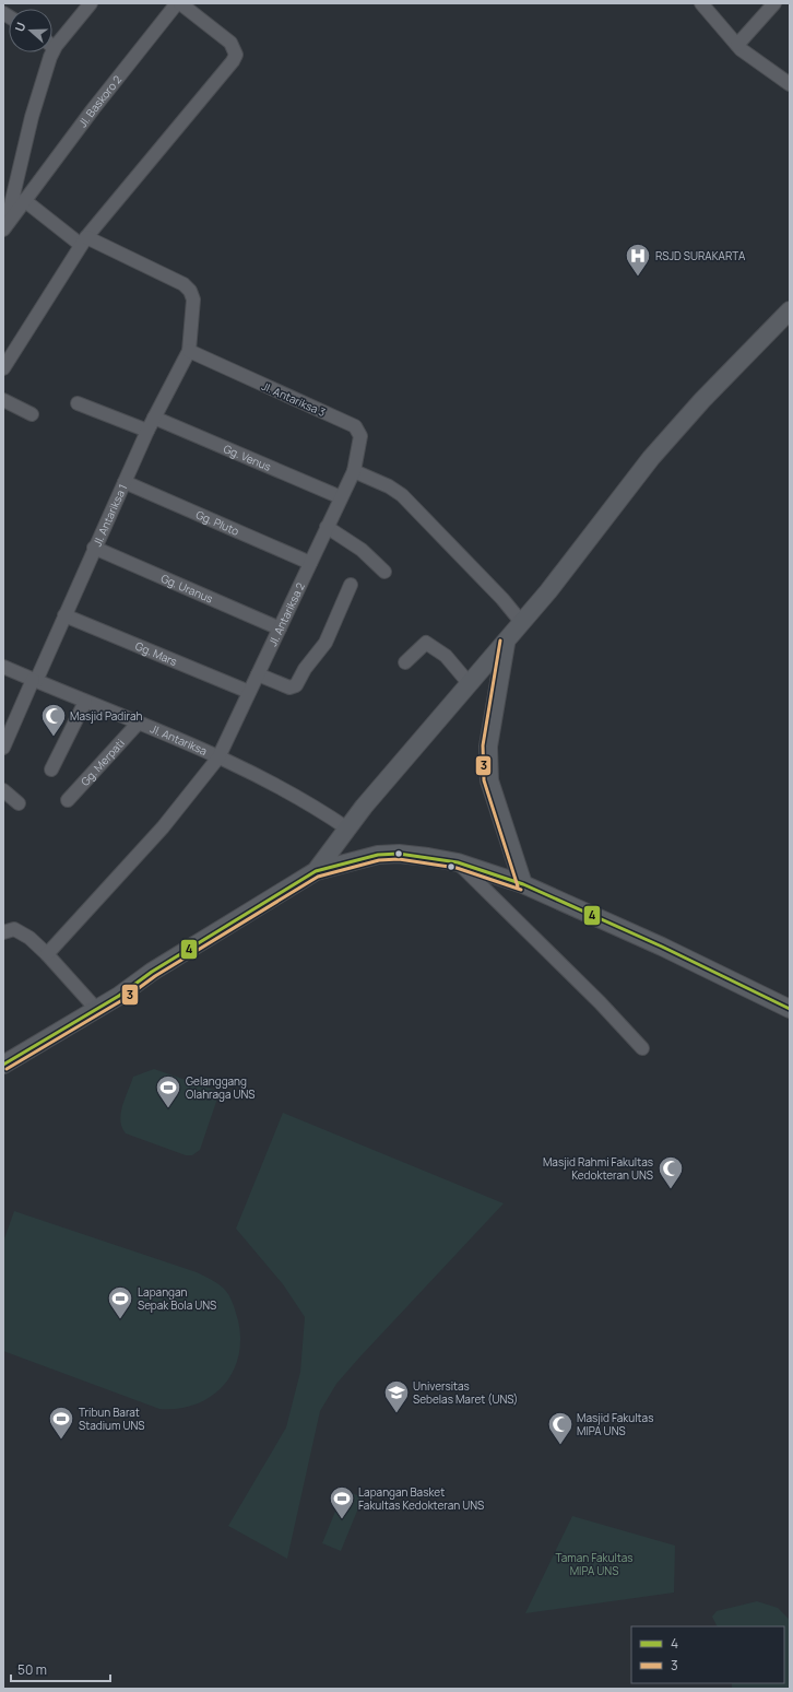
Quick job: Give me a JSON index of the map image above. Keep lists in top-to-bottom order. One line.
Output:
{"streets":{"street":["Jl. Baskoro 2","Jl. Antariksa 3","Gg. Venus","Jl. Antariksa 1","Gg. Pluto","Gg. Uranus","Jl. Antariksa 2","Gg. Mars","Jl. Antariksa","Gg. Merpati"]},"crossings":[["Jl. Antariksa 3","Jl. Antariksa 1"],["Jl. Antariksa 3","Jl. Antariksa 2"],["Gg. Venus","Jl. Antariksa 1"],["Gg. Venus","Jl. Antariksa 2"],["Jl. Antariksa 1","Gg. Pluto"],["Jl. Antariksa 1","Gg. Uranus"],["Jl. Antariksa 1","Gg. Mars"],["Jl. Antariksa 1","Jl. Antariksa"],["Gg. Pluto","Jl. Antariksa 2"],["Gg. Uranus","Jl. Antariksa 2"],["Jl. Antariksa 2","Gg. Mars"],["Jl. Antariksa 2","Jl. Antariksa"],["Jl. Antariksa","Gg. Merpati"]],"parks":["Taman Fakultas MIPA UNS"],"places":{"hospital":["RSJD SURAKARTA"],"mosque":["Masjid Padirah","Masjid Rahmi Fakultas Kedokteran UNS","Masjid Fakultas MIPA UNS"],"sports":["Gelanggang Olahraga UNS","Lapangan Sepak Bola UNS","Tribun Barat Stadium UNS","Lapangan Basket Fakultas Kedokteran UNS"],"school or university":["Universitas Sebelas Maret (UNS)"]},"lines":["transit line 3","transit line 4"],"legend":["4","3"],"scale_bar":"50 m","north":"left"}
